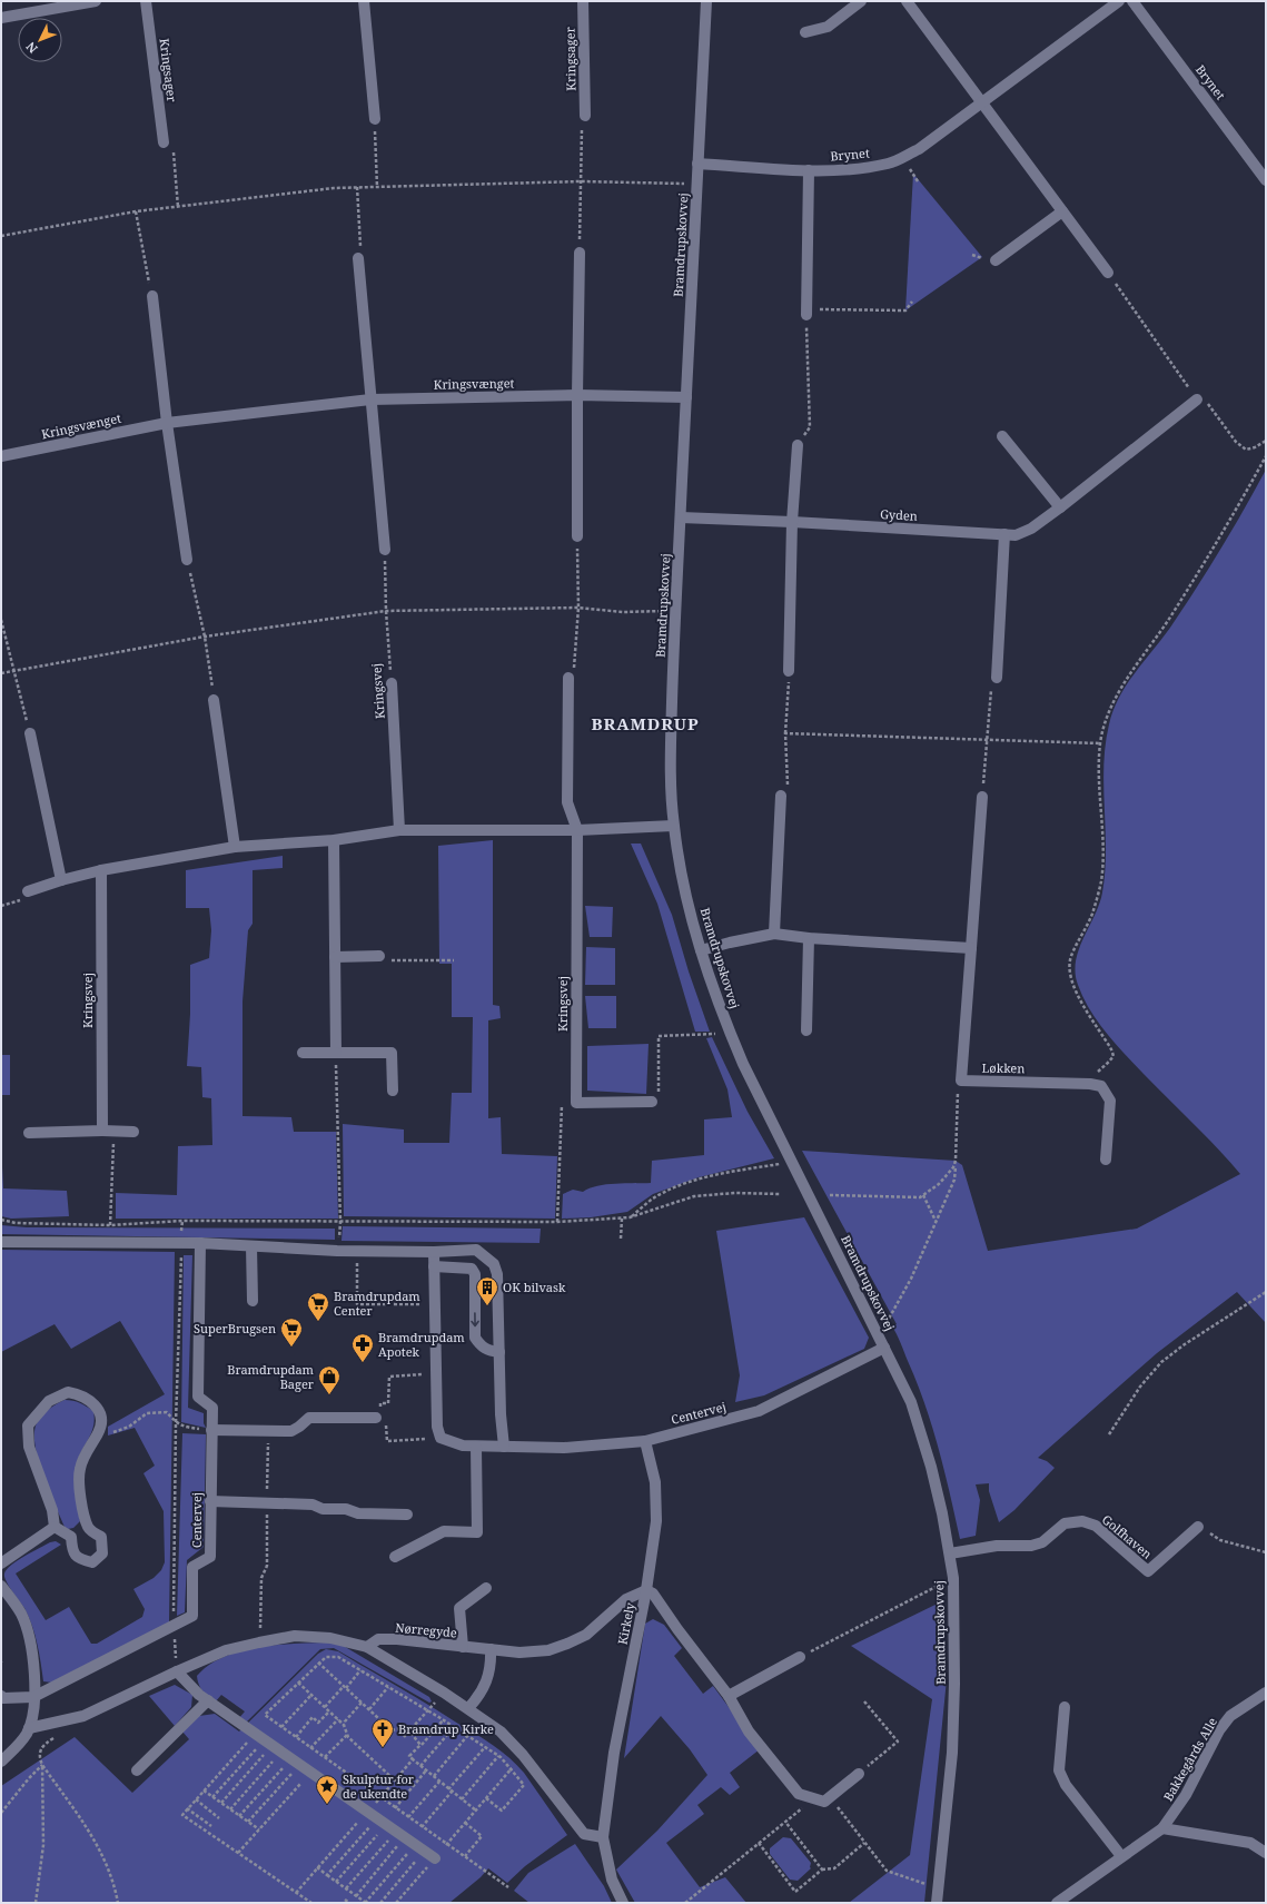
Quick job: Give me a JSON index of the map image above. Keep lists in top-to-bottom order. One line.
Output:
{"streets":{"street":["Kringsager","Brynet","Bramdrupskovvej","Kringsvænget","Gyden","Kringsvej","Løkken","Centervej","Golfhaven","Kirkely","Nørregyde","Bakkegårds Alle"]},"crossings":[["Brynet","Bramdrupskovvej"],["Bramdrupskovvej","Kringsvænget"],["Bramdrupskovvej","Gyden"],["Bramdrupskovvej","Centervej"],["Bramdrupskovvej","Golfhaven"],["Kirkely","Nørregyde"]],"districts":["BRAMDRUP"],"places":{"building":["OK bilvask"],"supermarket":["Bramdrupdam Center","SuperBrugsen"],"pharmacy":["Bramdrupdam Apotek"],"shop":["Bramdrupdam Bager"],"church":["Bramdrup Kirke"],"place":["Skulptur for de ukendte"]},"north":"bottom left"}
